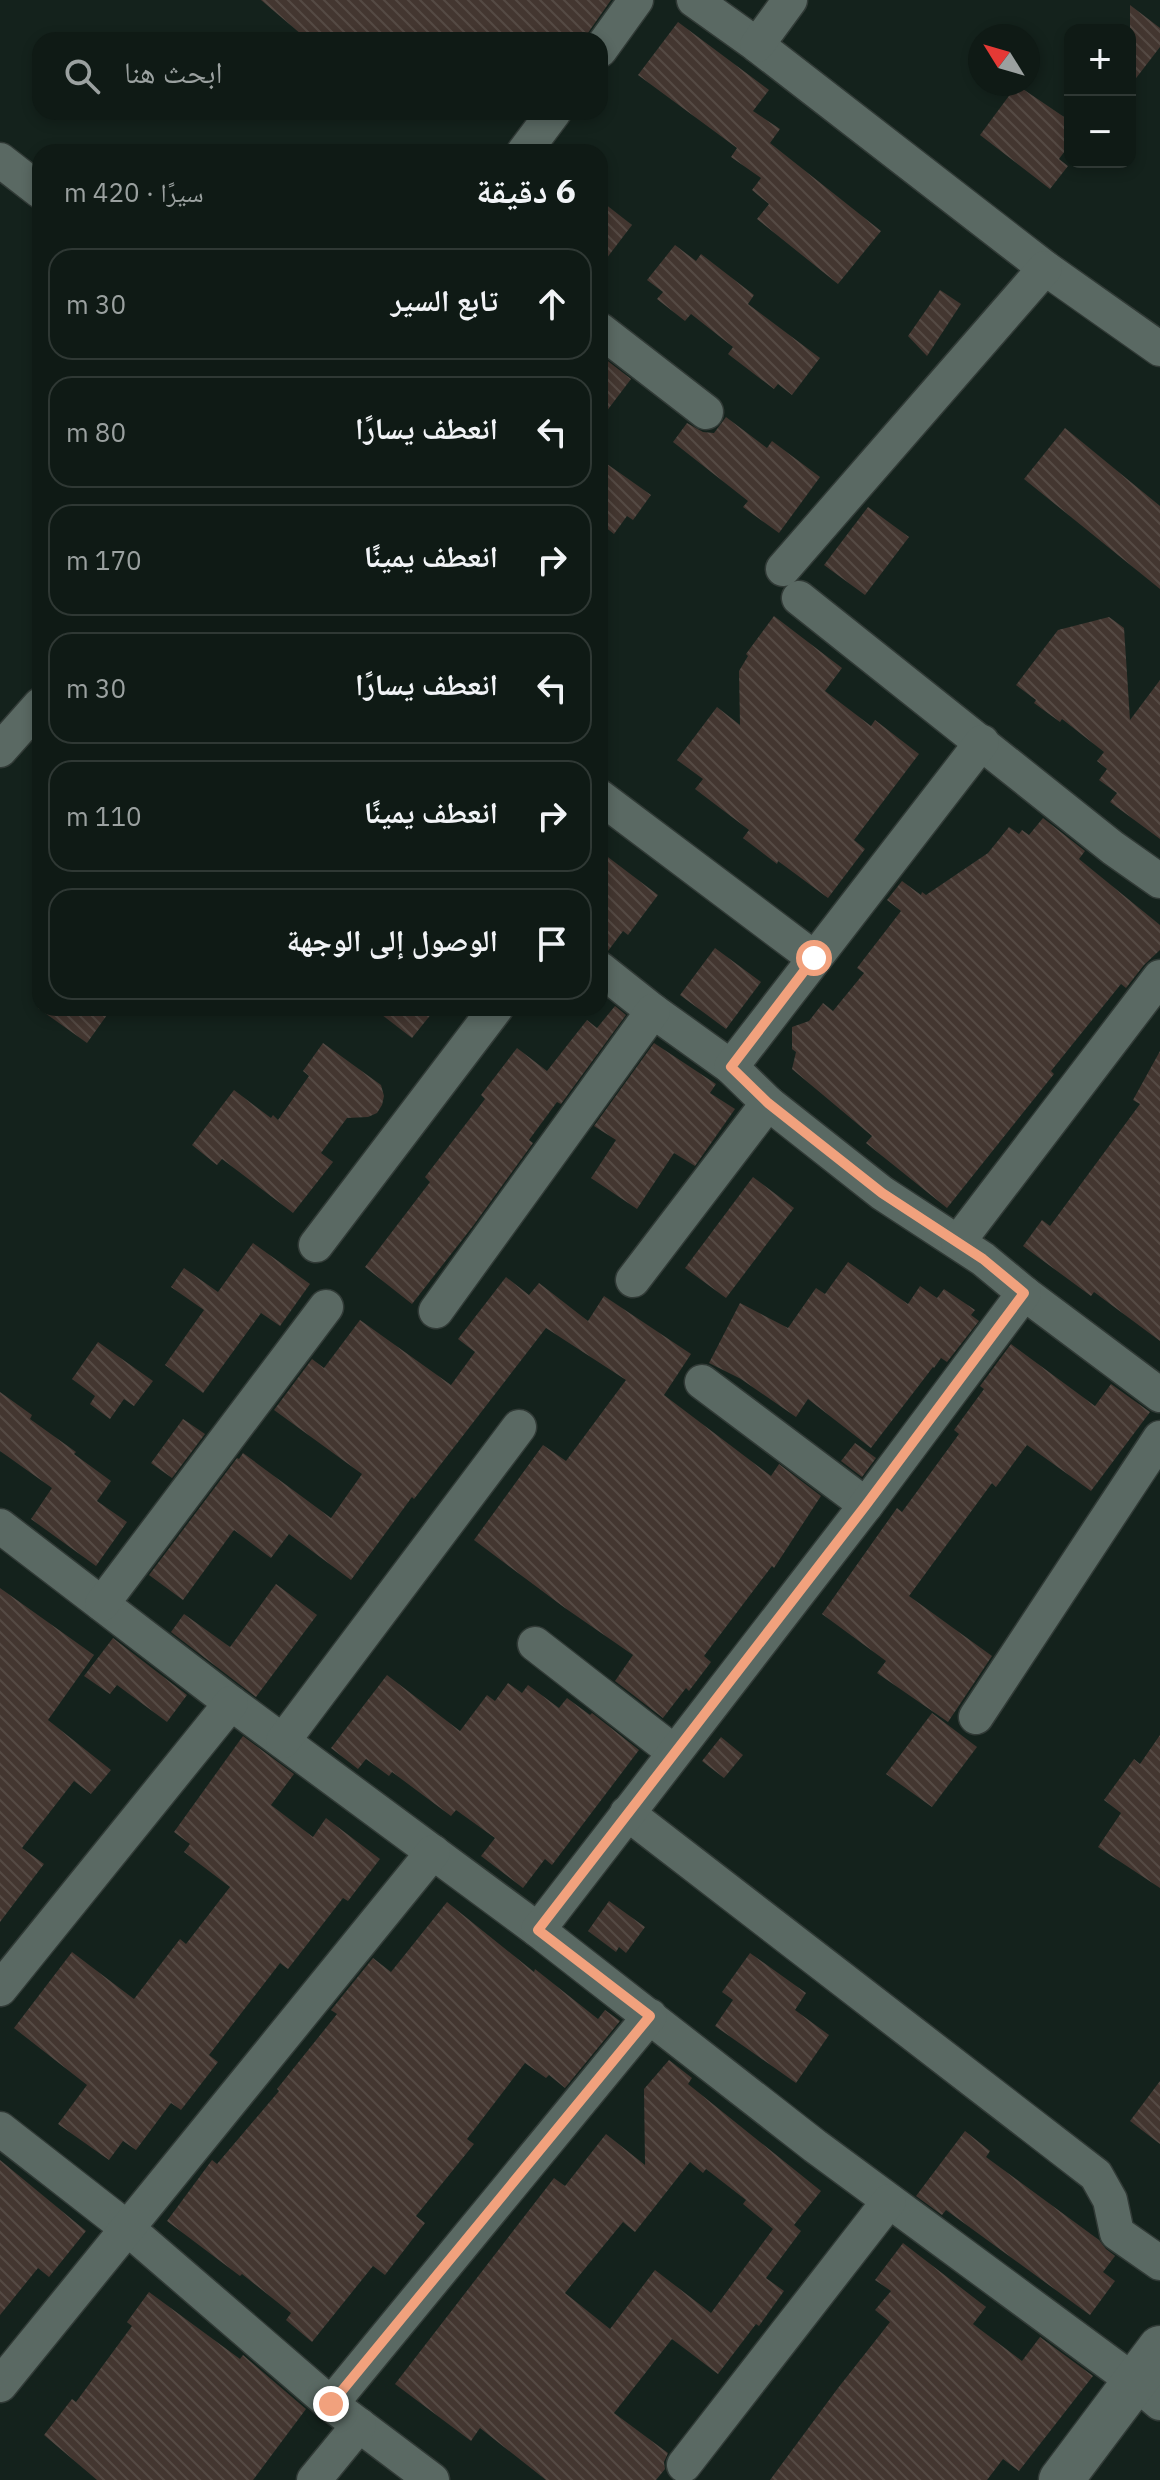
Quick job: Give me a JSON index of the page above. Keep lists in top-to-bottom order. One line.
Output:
{"north":"top left","page":{"map_buttons":["+","−"],"search":"ابحث هنا","heading":["6 دقيقة","سيرًا · 420 m"],"list":[["تابع السير","30 m"],["انعطف يسارًا","80 m"],["انعطف يمينًا","170 m"],["انعطف يسارًا","30 m"],["انعطف يمينًا","110 m"],"الوصول إلى الوجهة"]}}
